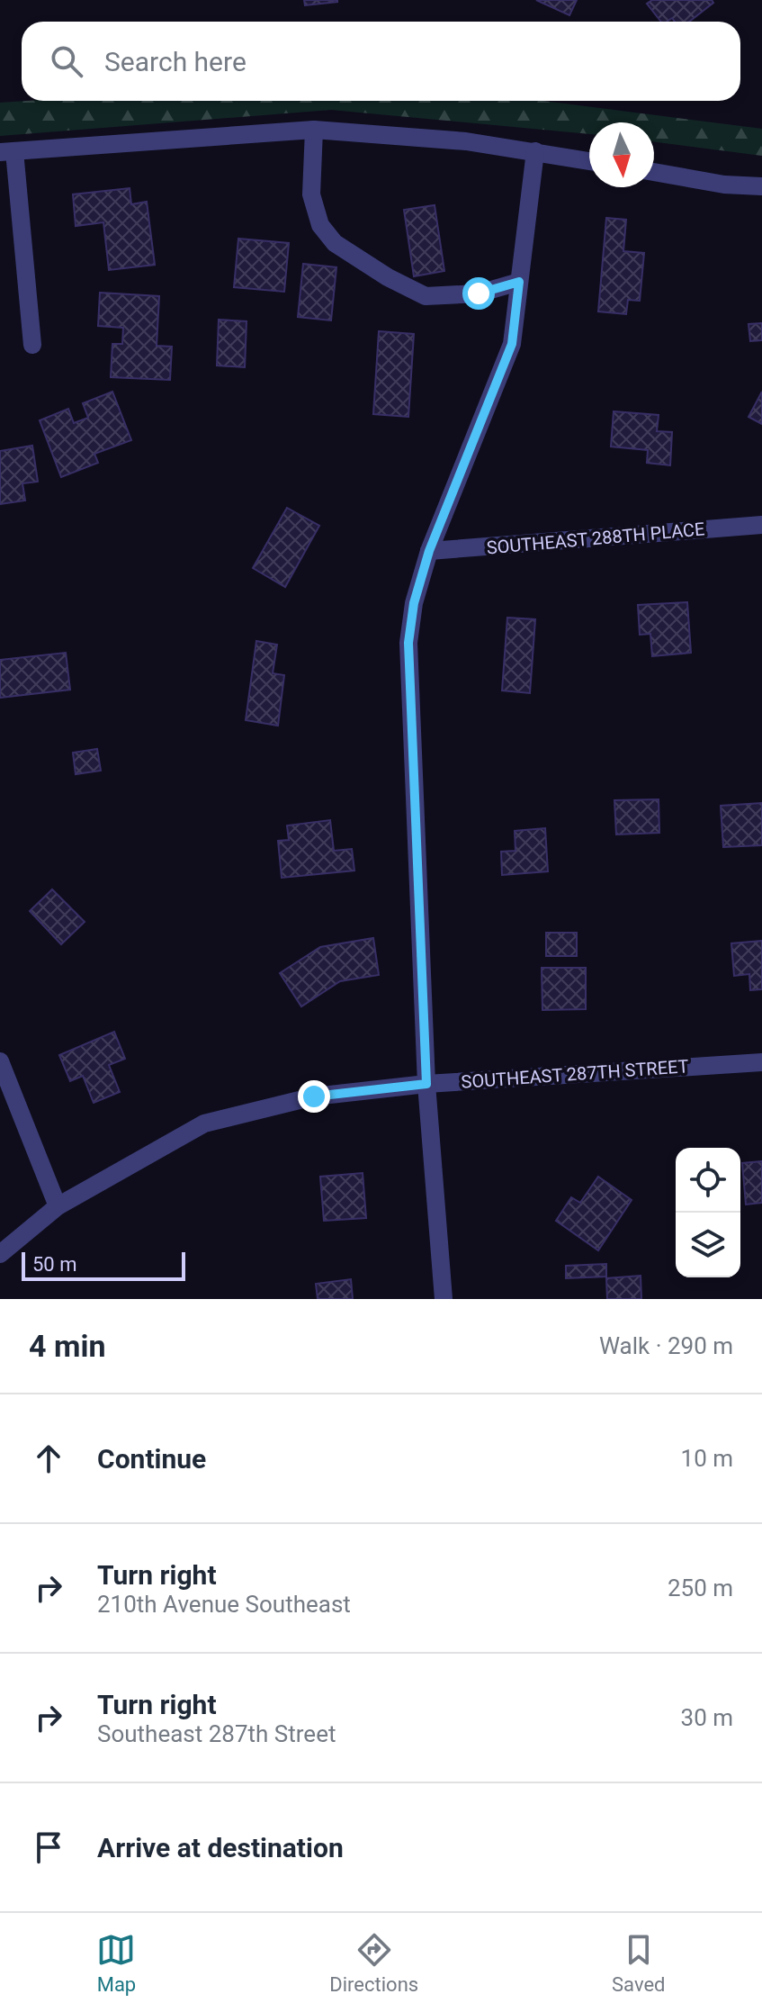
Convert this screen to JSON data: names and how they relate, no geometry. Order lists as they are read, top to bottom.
{
  "streets": {
    "street": ["SOUTHEAST 288TH PLACE", "SOUTHEAST 287TH STREET"]
  },
  "scale_bar": "50 m",
  "north": "bottom",
  "page": {
    "search": "Search here",
    "scale": "50 m",
    "heading": ["4 min", "Walk · 290 m"],
    "list": [
      ["Continue", "10 m"],
      ["Turn right", "210th Avenue Southeast", "250 m"],
      ["Turn right", "Southeast 287th Street", "30 m"],
      "Arrive at destination"
    ],
    "nav": ["Map", "Directions", "Saved"]
  }
}
